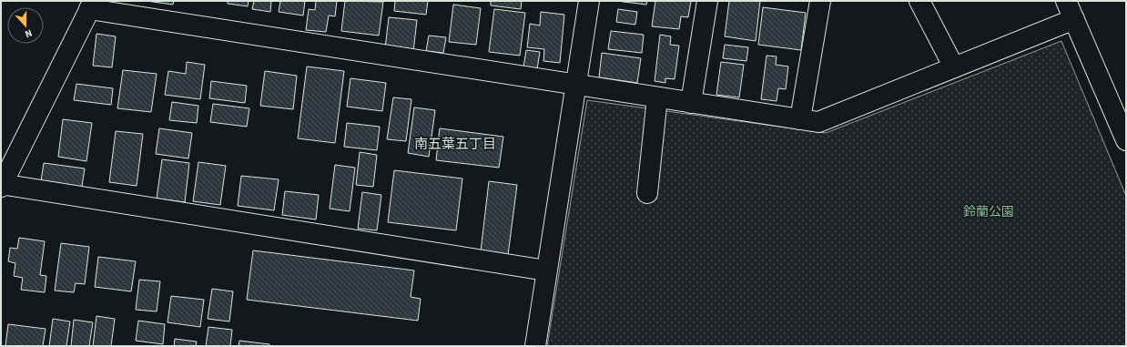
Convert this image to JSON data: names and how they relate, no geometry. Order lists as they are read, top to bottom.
{
  "districts": ["南五葉五丁目"],
  "parks": ["鈴蘭公園"],
  "north": "bottom"
}
